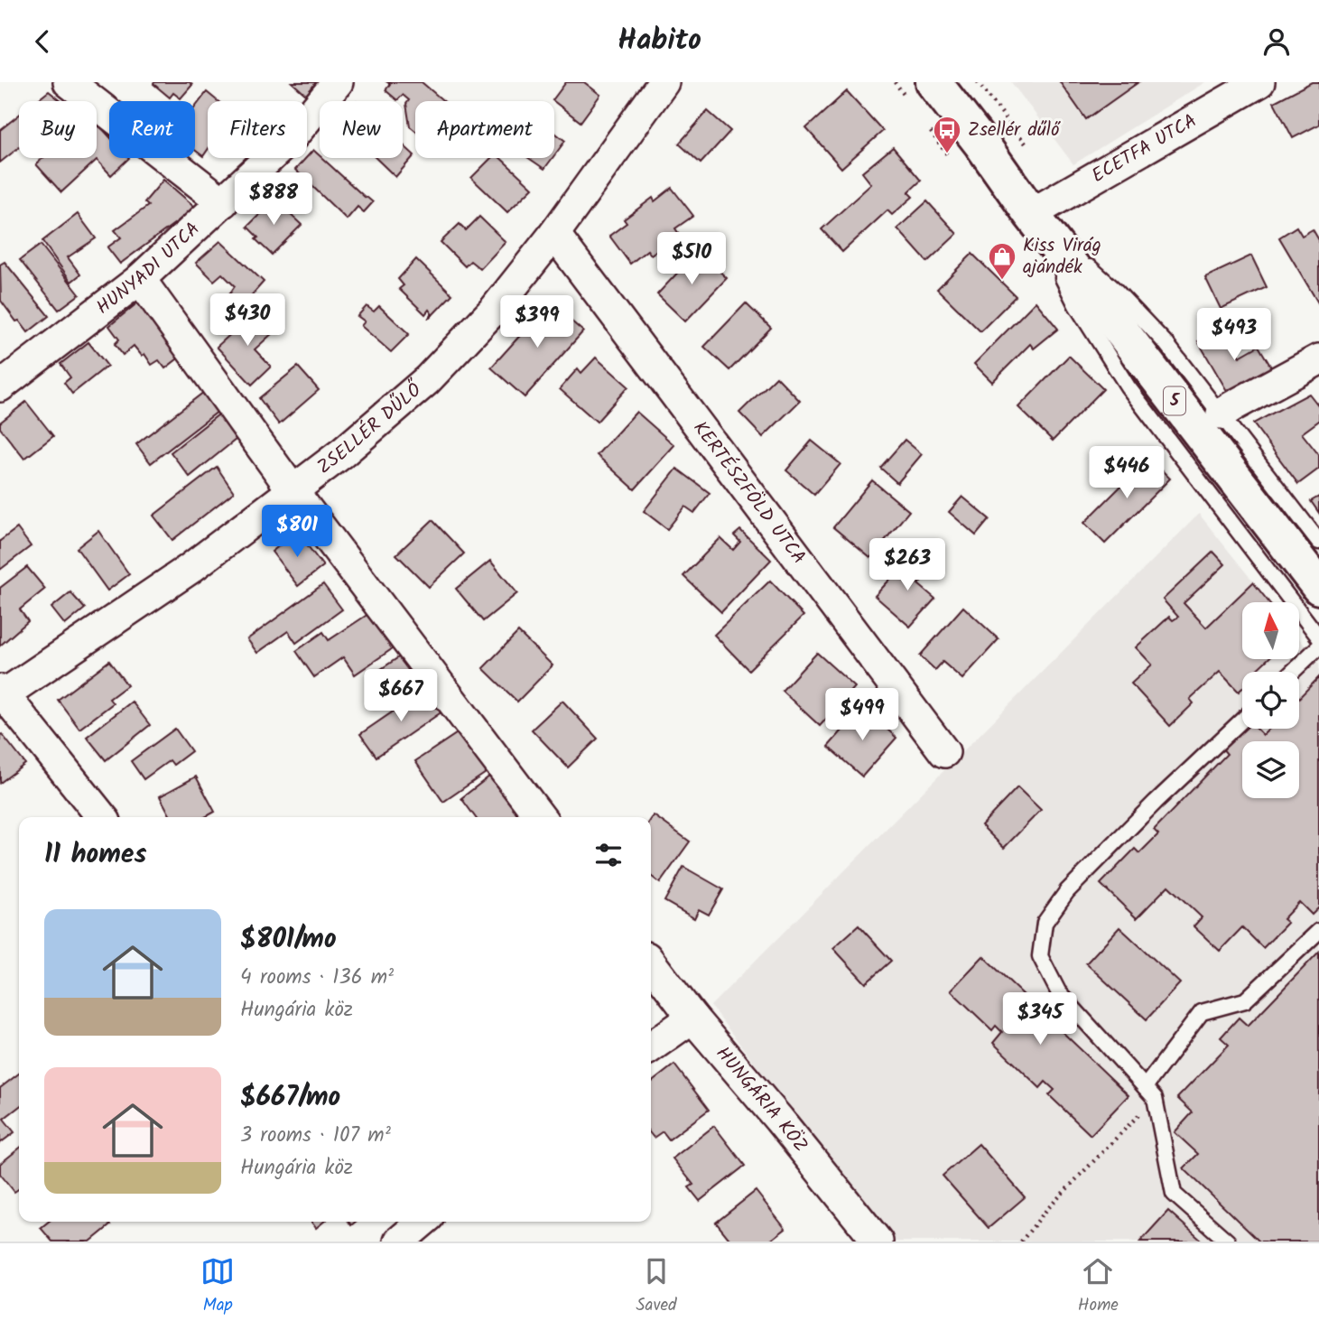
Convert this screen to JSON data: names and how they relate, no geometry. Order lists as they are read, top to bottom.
{
  "streets": {
    "main road": ["5"],
    "street": [
      "ECETFA UTCA",
      "HUNYADI UTCA",
      "ZSELLÉR DŰLŐ",
      "KERTÉSZFÖLD UTCA",
      "HUNGÁRIA KÖZ"
    ]
  },
  "crossings": [
    ["ECETFA UTCA", "5"],
    ["ZSELLÉR DŰLŐ", "KERTÉSZFÖLD UTCA"]
  ],
  "places": {
    "bus stop": ["Zsellér dűlő"],
    "shop": ["Kiss Virág ajándék"]
  },
  "north": "top",
  "page": {
    "header": "Habito",
    "chip": [
      "Buy",
      "Rent",
      "Filters",
      "New",
      "Apartment"
    ],
    "price": [
      "$888",
      "$510",
      "$430",
      "$399",
      "$493",
      "$446",
      "$801",
      "$263",
      "$667",
      "$499",
      "$345"
    ],
    "heading": "11 homes",
    "list": [
      {
        "name": "$801/mo",
        "note": "4 rooms · 136 m² · Hungária köz"
      },
      {
        "name": "$667/mo",
        "note": "3 rooms · 107 m² · Hungária köz"
      }
    ],
    "tabs": ["Map", "Saved", "Home"]
  }
}
